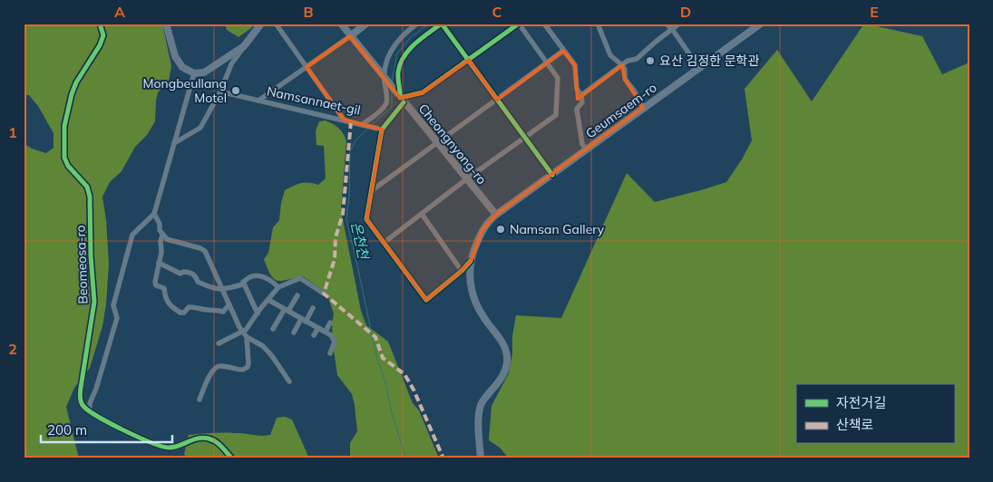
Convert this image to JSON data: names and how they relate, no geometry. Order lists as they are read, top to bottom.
{
  "streets": {
    "street": [
      "Namsannaet-gil",
      "Geumsaem-ro",
      "Cheongnyong-ro",
      "Beomeosa-ro"
    ]
  },
  "crossings": [
    ["Namsannaet-gil", "Cheongnyong-ro"],
    ["Geumsaem-ro", "Cheongnyong-ro"]
  ],
  "water": ["온천천"],
  "places": ["요산 김정한 문학관", "Mongbeullang Motel", "Namsan Gallery"],
  "legend": ["자전거길", "산책로"],
  "scale_bar": "200 m",
  "grid": {
    "columns": [
      "A",
      "B",
      "C",
      "D",
      "E"
    ],
    "rows": ["1", "2"]
  }
}
